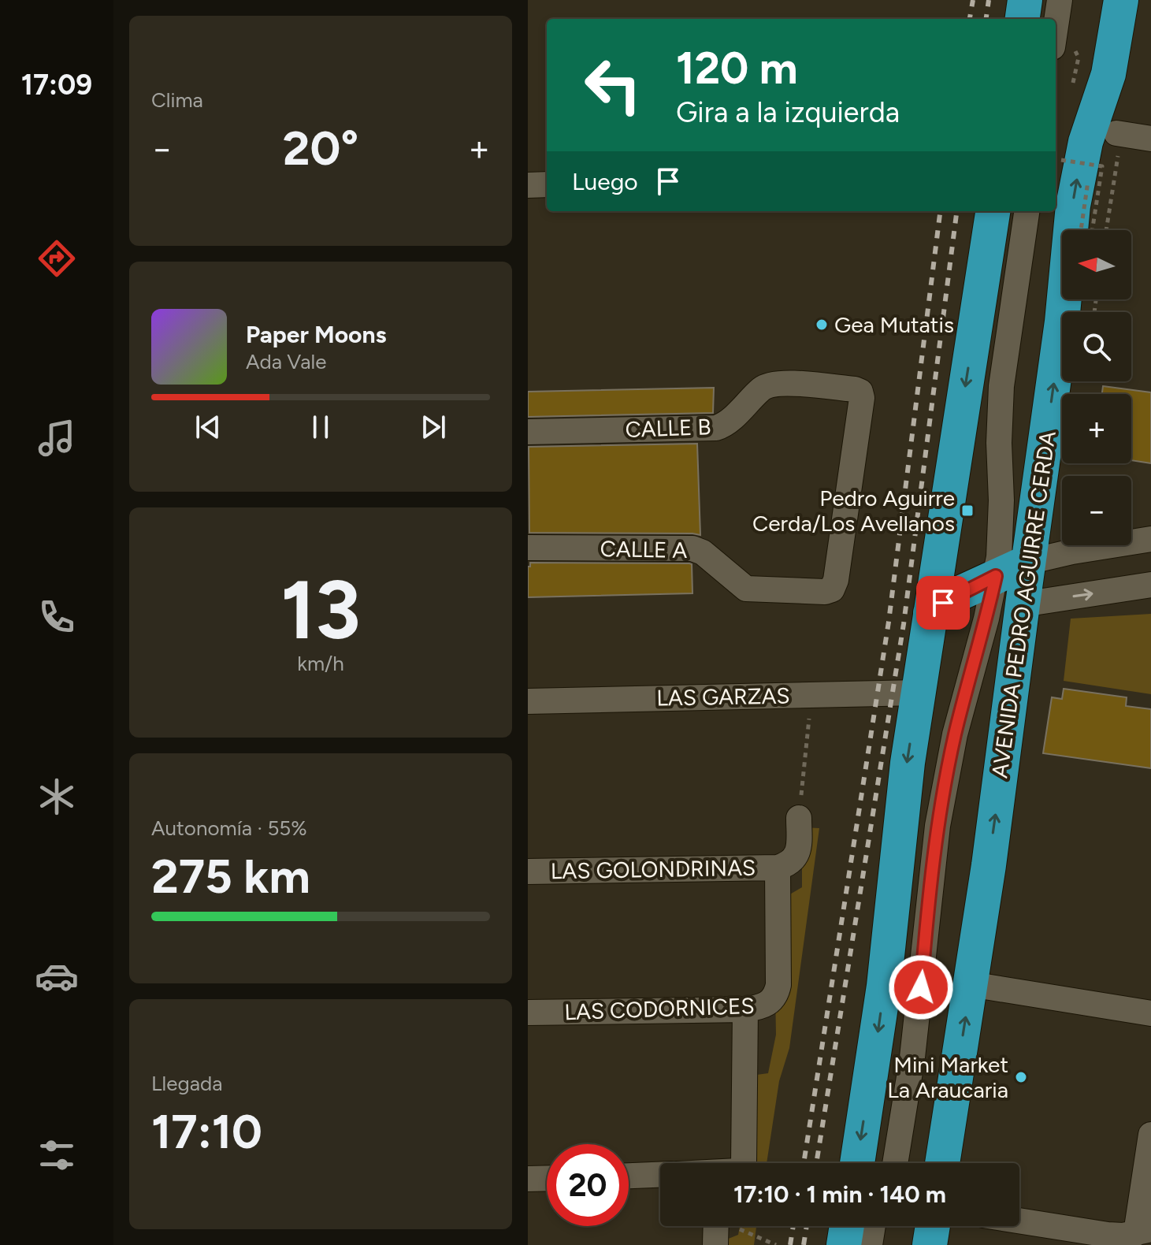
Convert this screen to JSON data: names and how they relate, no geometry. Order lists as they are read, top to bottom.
{
  "streets": {
    "highway": ["AVENIDA PEDRO AGUIRRE CERDA"],
    "street": [
      "CALLE B",
      "CALLE A",
      "LAS GARZAS",
      "LAS GOLONDRINAS",
      "LAS CODORNICES"
    ]
  },
  "crossings": [
    ["CALLE B", "CALLE A"],
    ["LAS GOLONDRINAS", "LAS CODORNICES"]
  ],
  "places": {
    "other": ["Gea Mutatis", "Mini Market La Araucaria"],
    "transit": ["Pedro Aguirre Cerda/Los Avellanos"]
  },
  "north": "left",
  "page": {
    "tabs": "17:09",
    "tile": [
      "Clima",
      ["13", "km/h"],
      ["Autonomía · 55%", "275 km"],
      ["Llegada", "17:10"]
    ],
    "turn": ["120 m", "Gira a la izquierda"],
    "heat": ["−", "20°", "+"],
    "then": "Luego",
    "map_buttons": ["+", "−"],
    "song": ["Paper Moons", "Ada Vale"],
    "limit": "20",
    "trip": "17:10 · 1 min · 140 m"
  }
}
